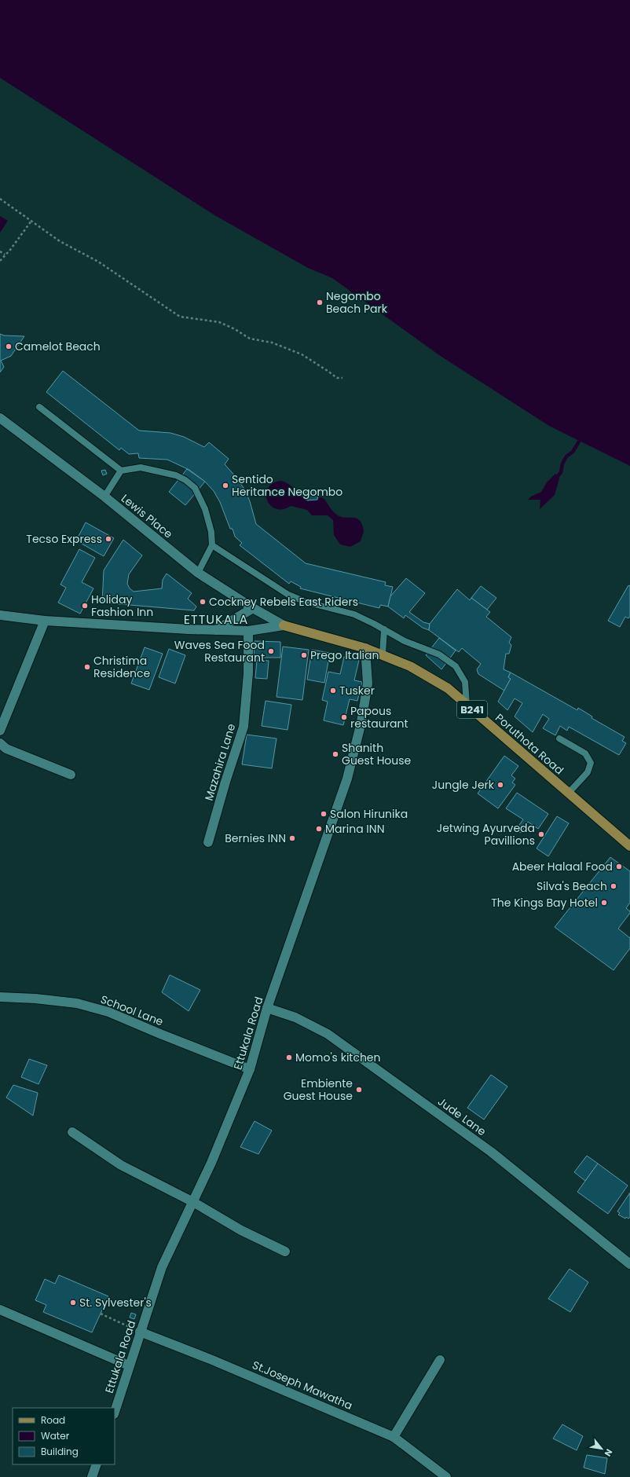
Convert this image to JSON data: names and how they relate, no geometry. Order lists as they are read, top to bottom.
{
  "streets": {
    "main road": ["B241", "Poruthota Road"],
    "street": [
      "Lewis Place",
      "Mazahira Lane",
      "School Lane",
      "Ettukala Road",
      "Jude Lane",
      "St.Joseph Mawatha"
    ]
  },
  "crossings": [
    ["Lewis Place", "Poruthota Road"],
    ["Poruthota Road", "Ettukala Road"],
    ["School Lane", "Ettukala Road"],
    ["Ettukala Road", "Jude Lane"],
    ["Ettukala Road", "St.Joseph Mawatha"]
  ],
  "districts": ["ETTUKALA"],
  "places": [
    "Negombo Beach Park",
    "Camelot Beach",
    "Sentido Heritance Negombo",
    "Tecso Express",
    "Cockney Rebels East Riders",
    "Holiday Fashion Inn",
    "Waves Sea Food Restaurant",
    "Prego Italian",
    "Christima Residence",
    "Tusker",
    "Papous restaurant",
    "Shanith Guest House",
    "Jungle Jerk",
    "Salon Hirunika",
    "Marina INN",
    "Jetwing Ayurveda Pavillions",
    "Bernies INN",
    "Abeer Halaal Food",
    "Silva's Beach",
    "The Kings Bay Hotel",
    "Momo's kitchen",
    "Embiente Guest House",
    "St. Sylvester's"
  ],
  "legend": ["Road", "Water", "Building"],
  "north": "bottom right"
}
